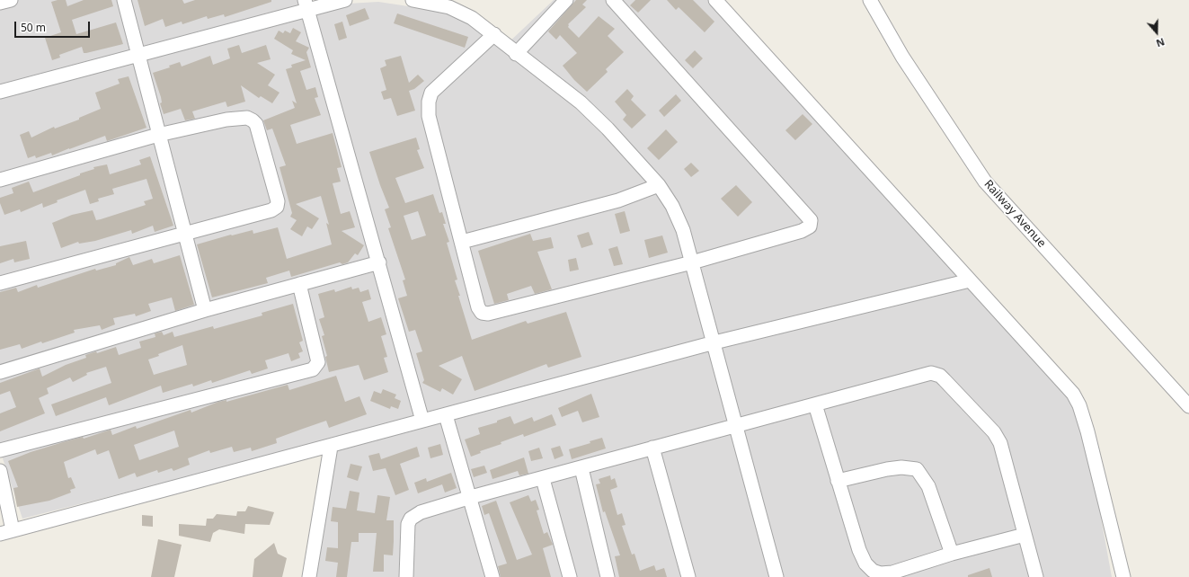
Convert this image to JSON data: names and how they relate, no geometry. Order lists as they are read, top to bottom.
{
  "streets": {
    "street": ["Railway Avenue"]
  },
  "scale_bar": "50 m",
  "north": "bottom"
}
